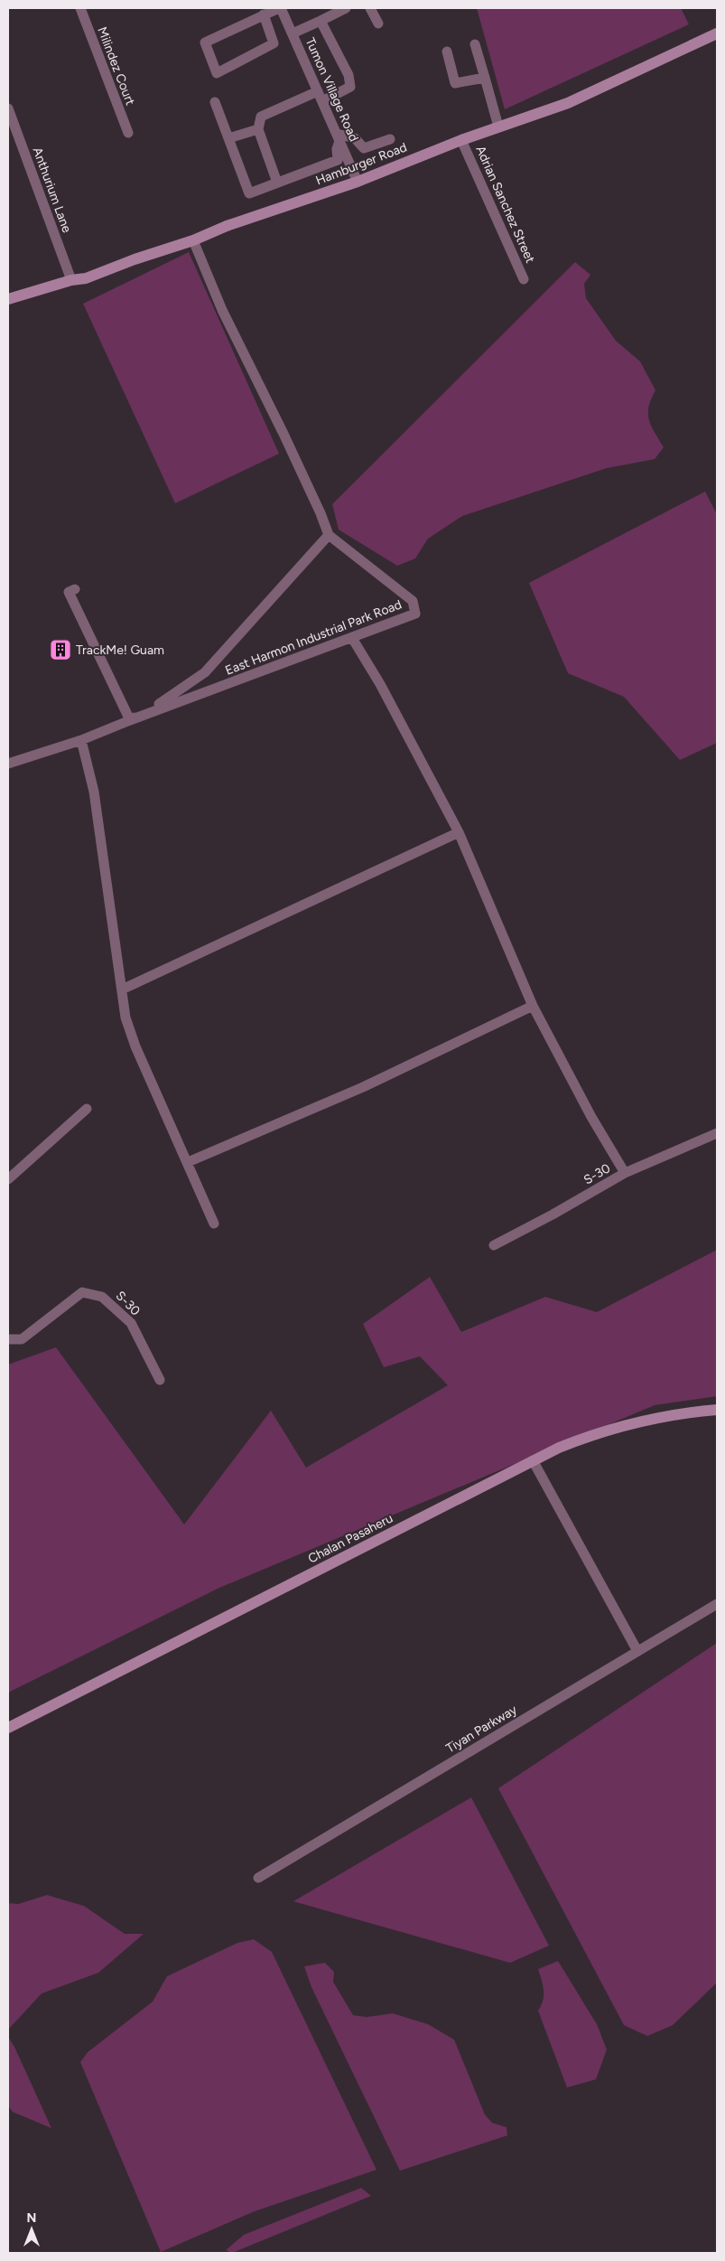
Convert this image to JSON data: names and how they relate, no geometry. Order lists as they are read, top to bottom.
{
  "streets": {
    "main road": ["Hamburger Road", "Chalan Pasaheru"],
    "street": [
      "Milindez Court",
      "Tumon Village Road",
      "Anthurium Lane",
      "Adrian Sanchez Street",
      "East Harmon Industrial Park Road",
      "S-30",
      "Tiyan Parkway"
    ]
  },
  "crossings": [
    ["Tumon Village Road", "Hamburger Road"],
    ["Hamburger Road", "Anthurium Lane"],
    ["Hamburger Road", "Adrian Sanchez Street"]
  ],
  "places": {
    "building": ["TrackMe! Guam"]
  },
  "north": "top"
}
